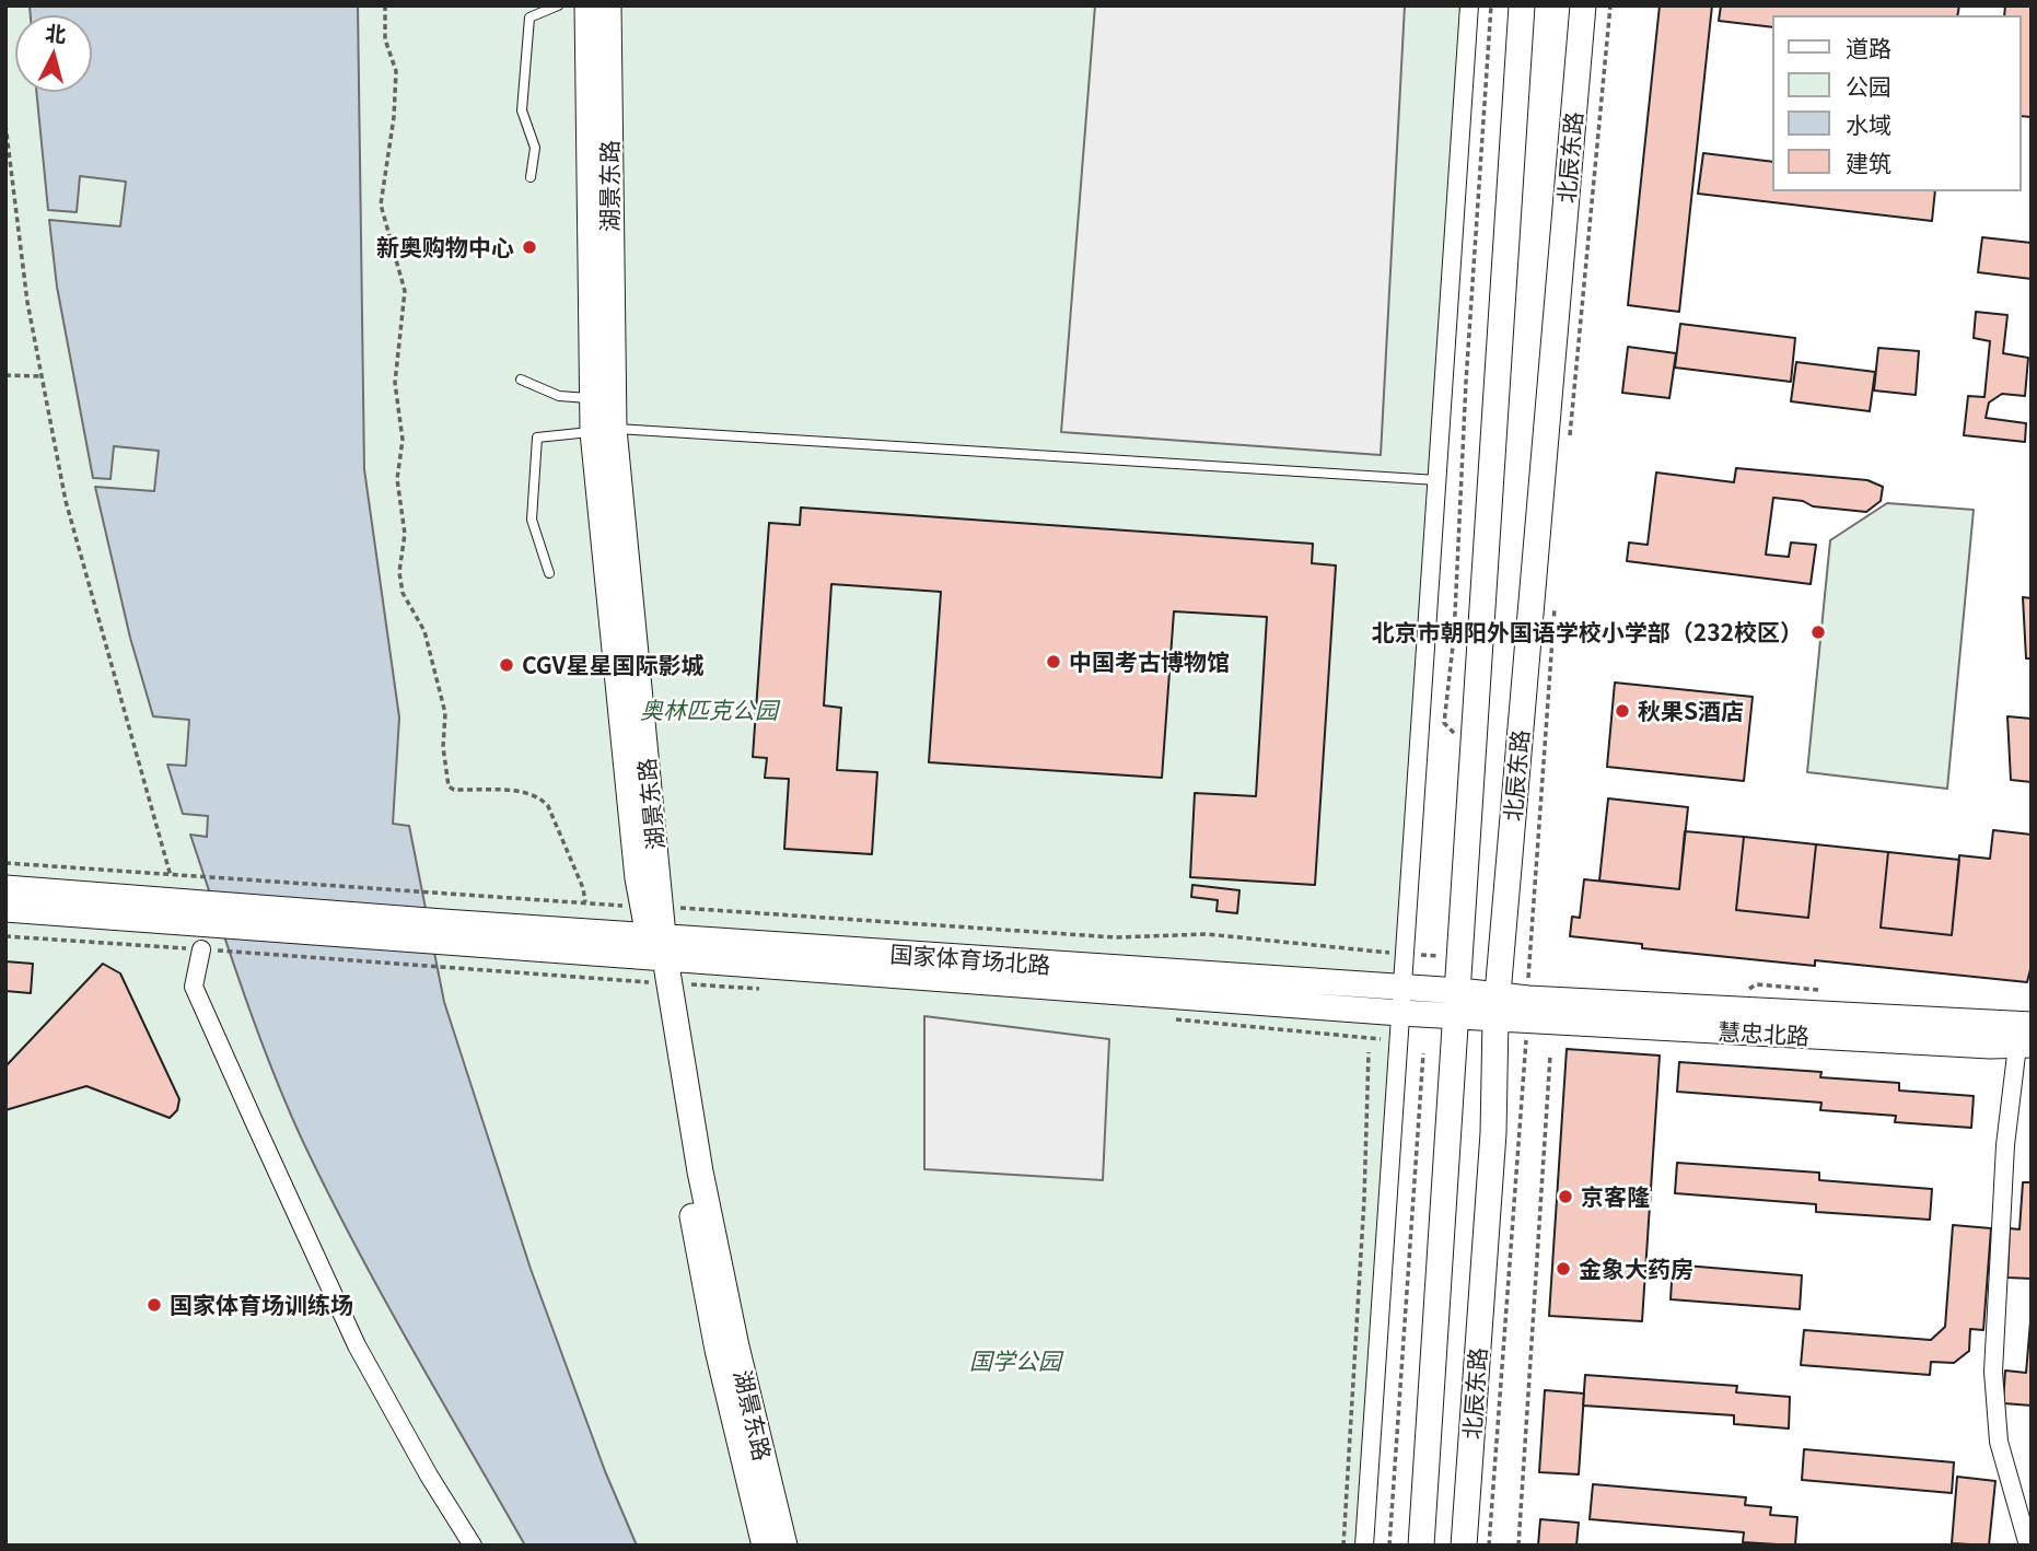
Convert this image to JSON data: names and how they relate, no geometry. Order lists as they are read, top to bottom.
{
  "streets": {
    "street": [
      "北辰东路",
      "湖景东路",
      "国家体育场北路",
      "慧忠北路"
    ]
  },
  "crossings": [
    ["北辰东路", "国家体育场北路"],
    ["北辰东路", "慧忠北路"],
    ["湖景东路", "国家体育场北路"],
    ["国家体育场北路", "慧忠北路"]
  ],
  "parks": ["奥林匹克公园", "国学公园"],
  "places": [
    "新奥购物中心",
    "北京市朝阳外国语学校小学部（232校区）",
    "中国考古博物馆",
    "CGV星星国际影城",
    "秋果S酒店",
    "京客隆",
    "金象大药房",
    "国家体育场训练场"
  ],
  "legend": [
    "道路",
    "公园",
    "水域",
    "建筑"
  ],
  "north": "top"
}
